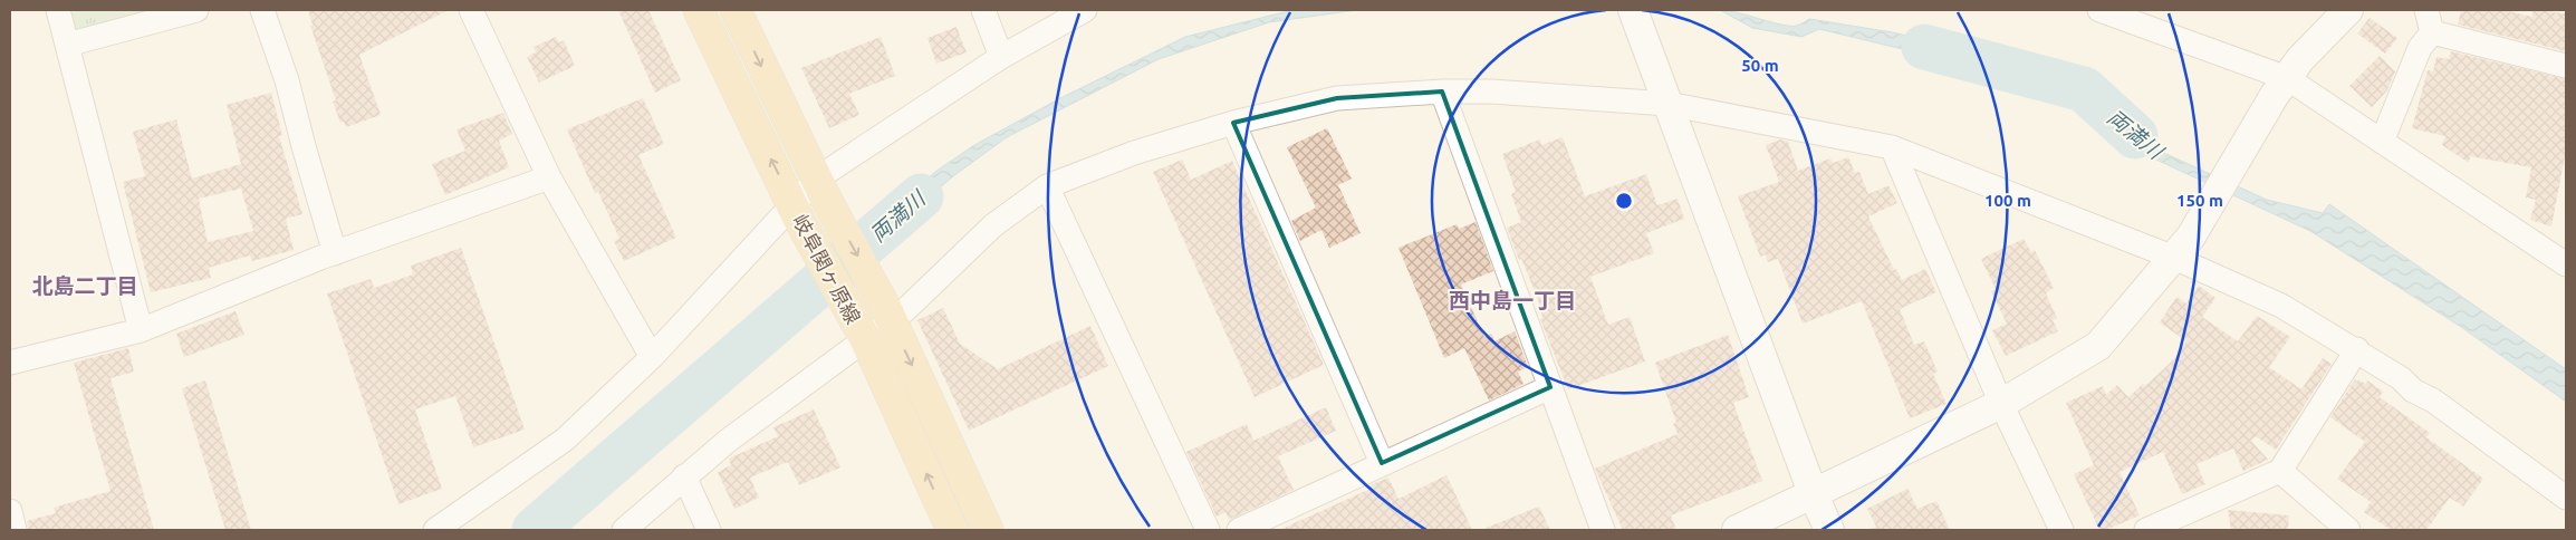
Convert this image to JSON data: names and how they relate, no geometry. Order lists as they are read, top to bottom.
{
  "streets": {
    "main road": ["岐阜関ヶ原線"]
  },
  "districts": ["北島二丁目", "西中島一丁目"],
  "water": ["両満川"],
  "rings": ["50 m", "100 m", "150 m"]
}
